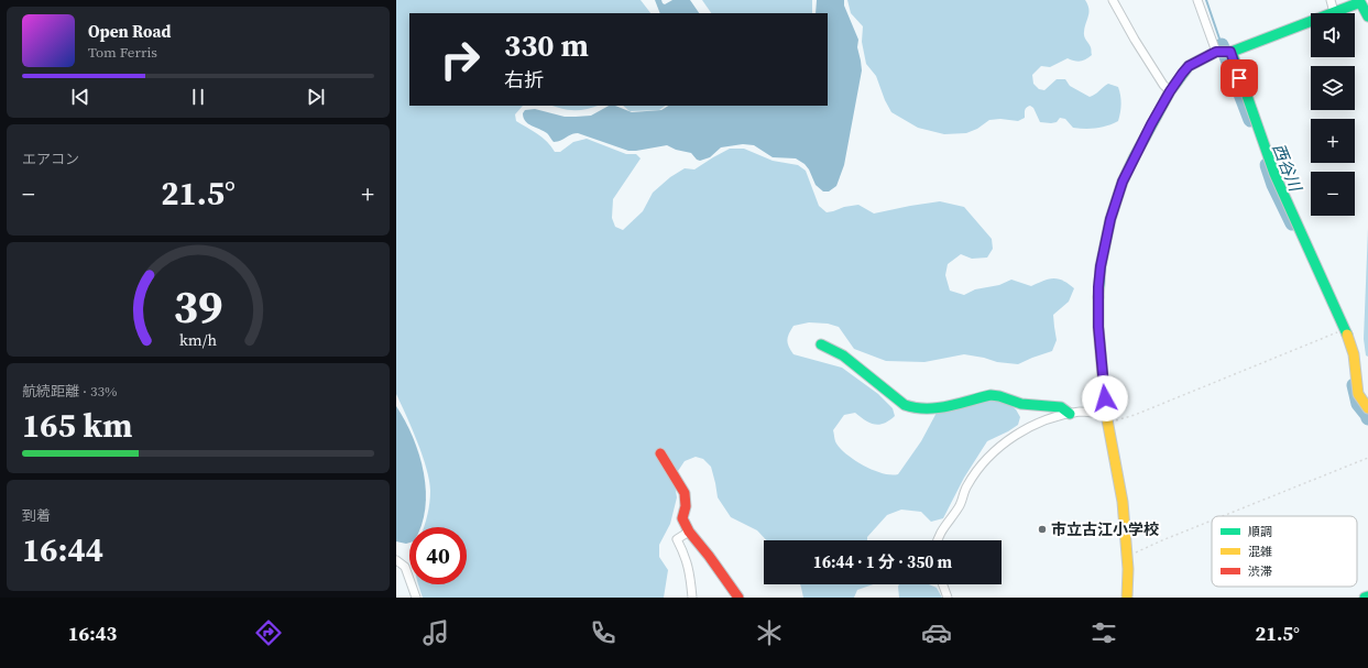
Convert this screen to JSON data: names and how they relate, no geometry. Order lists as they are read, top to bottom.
{
  "water": ["西谷川"],
  "places": ["市立古江小学校"],
  "legend": ["順調", "混雑", "渋滞"],
  "page": {
    "map_buttons": ["+", "−"],
    "turn": ["330 m", "右折"],
    "song": ["Open Road", "Tom Ferris"],
    "tile": [
      "エアコン",
      ["航続距離 · 33%", "165 km"],
      ["到着", "16:44"]
    ],
    "heat": ["−", "21.5°", "+"],
    "limit": "40",
    "trip": "16:44 · 1 分 · 350 m",
    "tabs": ["16:43", "21.5°"],
    "gauge": ["39", "km/h"]
  }
}
